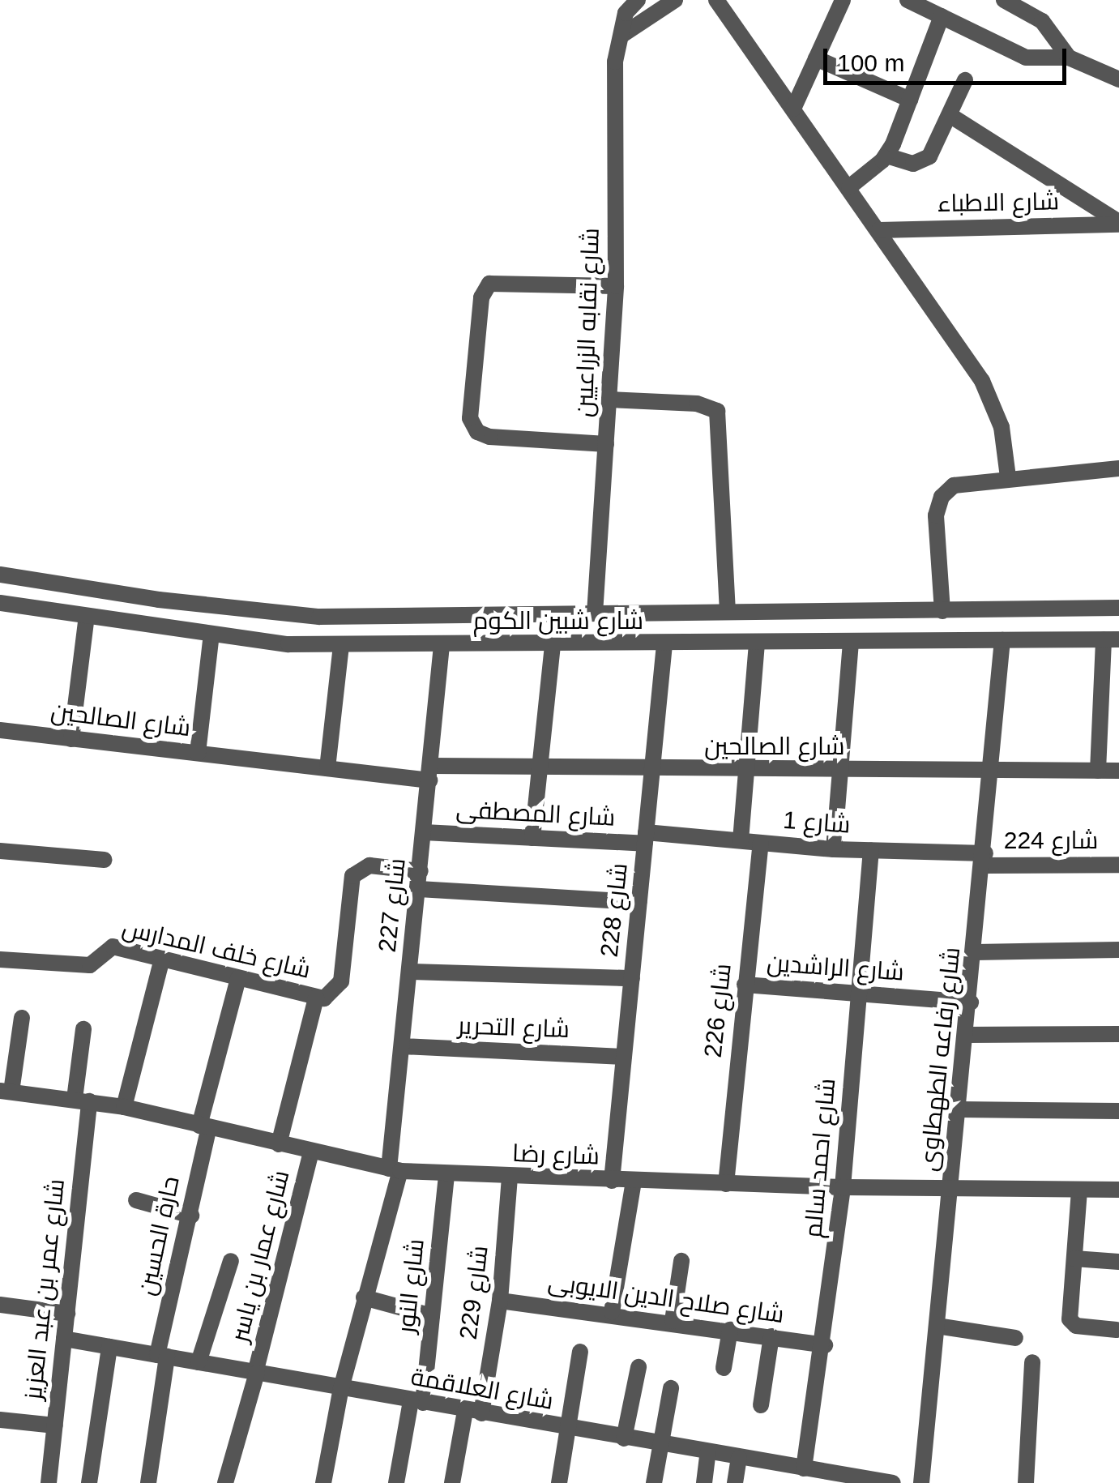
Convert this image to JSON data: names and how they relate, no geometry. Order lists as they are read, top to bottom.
{
  "streets": {
    "street": [
      "شارع الاطباء",
      "شارع نقابه الزراعيين",
      "شارع شبين الكوم",
      "شارع الصالحين",
      "شارع المصطفى",
      "شارع 1",
      "شارع 224",
      "شارع 227",
      "شارع 228",
      "شارع خلف المدارس",
      "شارع الراشدين",
      "شارع 226",
      "شارع التحرير",
      "شارع رفاعه الطهطاوى",
      "شارع رضا",
      "شارع احمد سالم",
      "حارة الحسين",
      "شارع عمار بن ياسر",
      "شارع النور",
      "شارع عمر بن عبد العزيز",
      "شارع 229",
      "شارع صلاح الدين الايوبى",
      "شارع العلاقمة"
    ]
  },
  "crossings": [
    ["شارع نقابه الزراعيين", "شارع شبين الكوم"],
    ["شارع شبين الكوم", "شارع 227"],
    ["شارع شبين الكوم", "شارع 228"],
    ["شارع شبين الكوم", "شارع رفاعه الطهطاوى"],
    ["شارع الصالحين", "شارع 227"],
    ["شارع الصالحين", "شارع 228"],
    ["شارع الصالحين", "شارع رفاعه الطهطاوى"],
    ["شارع المصطفى", "شارع 1"],
    ["شارع المصطفى", "شارع 227"],
    ["شارع المصطفى", "شارع 228"],
    ["شارع 1", "شارع 224"],
    ["شارع 1", "شارع 228"],
    ["شارع 1", "شارع 226"],
    ["شارع 1", "شارع رفاعه الطهطاوى"],
    ["شارع 1", "شارع احمد سالم"],
    ["شارع 224", "شارع رفاعه الطهطاوى"],
    ["شارع 227", "شارع خلف المدارس"],
    ["شارع 227", "شارع التحرير"],
    ["شارع 227", "شارع رضا"],
    ["شارع 227", "شارع العلاقمة"],
    ["شارع 228", "شارع التحرير"],
    ["شارع 228", "شارع رضا"],
    ["شارع خلف المدارس", "حارة الحسين"],
    ["شارع الراشدين", "شارع 226"],
    ["شارع الراشدين", "شارع رفاعه الطهطاوى"],
    ["شارع الراشدين", "شارع احمد سالم"],
    ["شارع 226", "شارع رضا"],
    ["شارع رفاعه الطهطاوى", "شارع رضا"],
    ["شارع رضا", "شارع احمد سالم"],
    ["شارع رضا", "حارة الحسين"],
    ["شارع رضا", "شارع عمار بن ياسر"],
    ["شارع رضا", "شارع النور"],
    ["شارع رضا", "شارع عمر بن عبد العزيز"],
    ["شارع رضا", "شارع 229"],
    ["شارع احمد سالم", "شارع صلاح الدين الايوبى"],
    ["شارع احمد سالم", "شارع العلاقمة"],
    ["حارة الحسين", "شارع العلاقمة"],
    ["شارع عمار بن ياسر", "شارع العلاقمة"],
    ["شارع النور", "شارع العلاقمة"],
    ["شارع عمر بن عبد العزيز", "شارع العلاقمة"],
    ["شارع 229", "شارع صلاح الدين الايوبى"],
    ["شارع 229", "شارع العلاقمة"]
  ],
  "scale_bar": "100 m"
}
